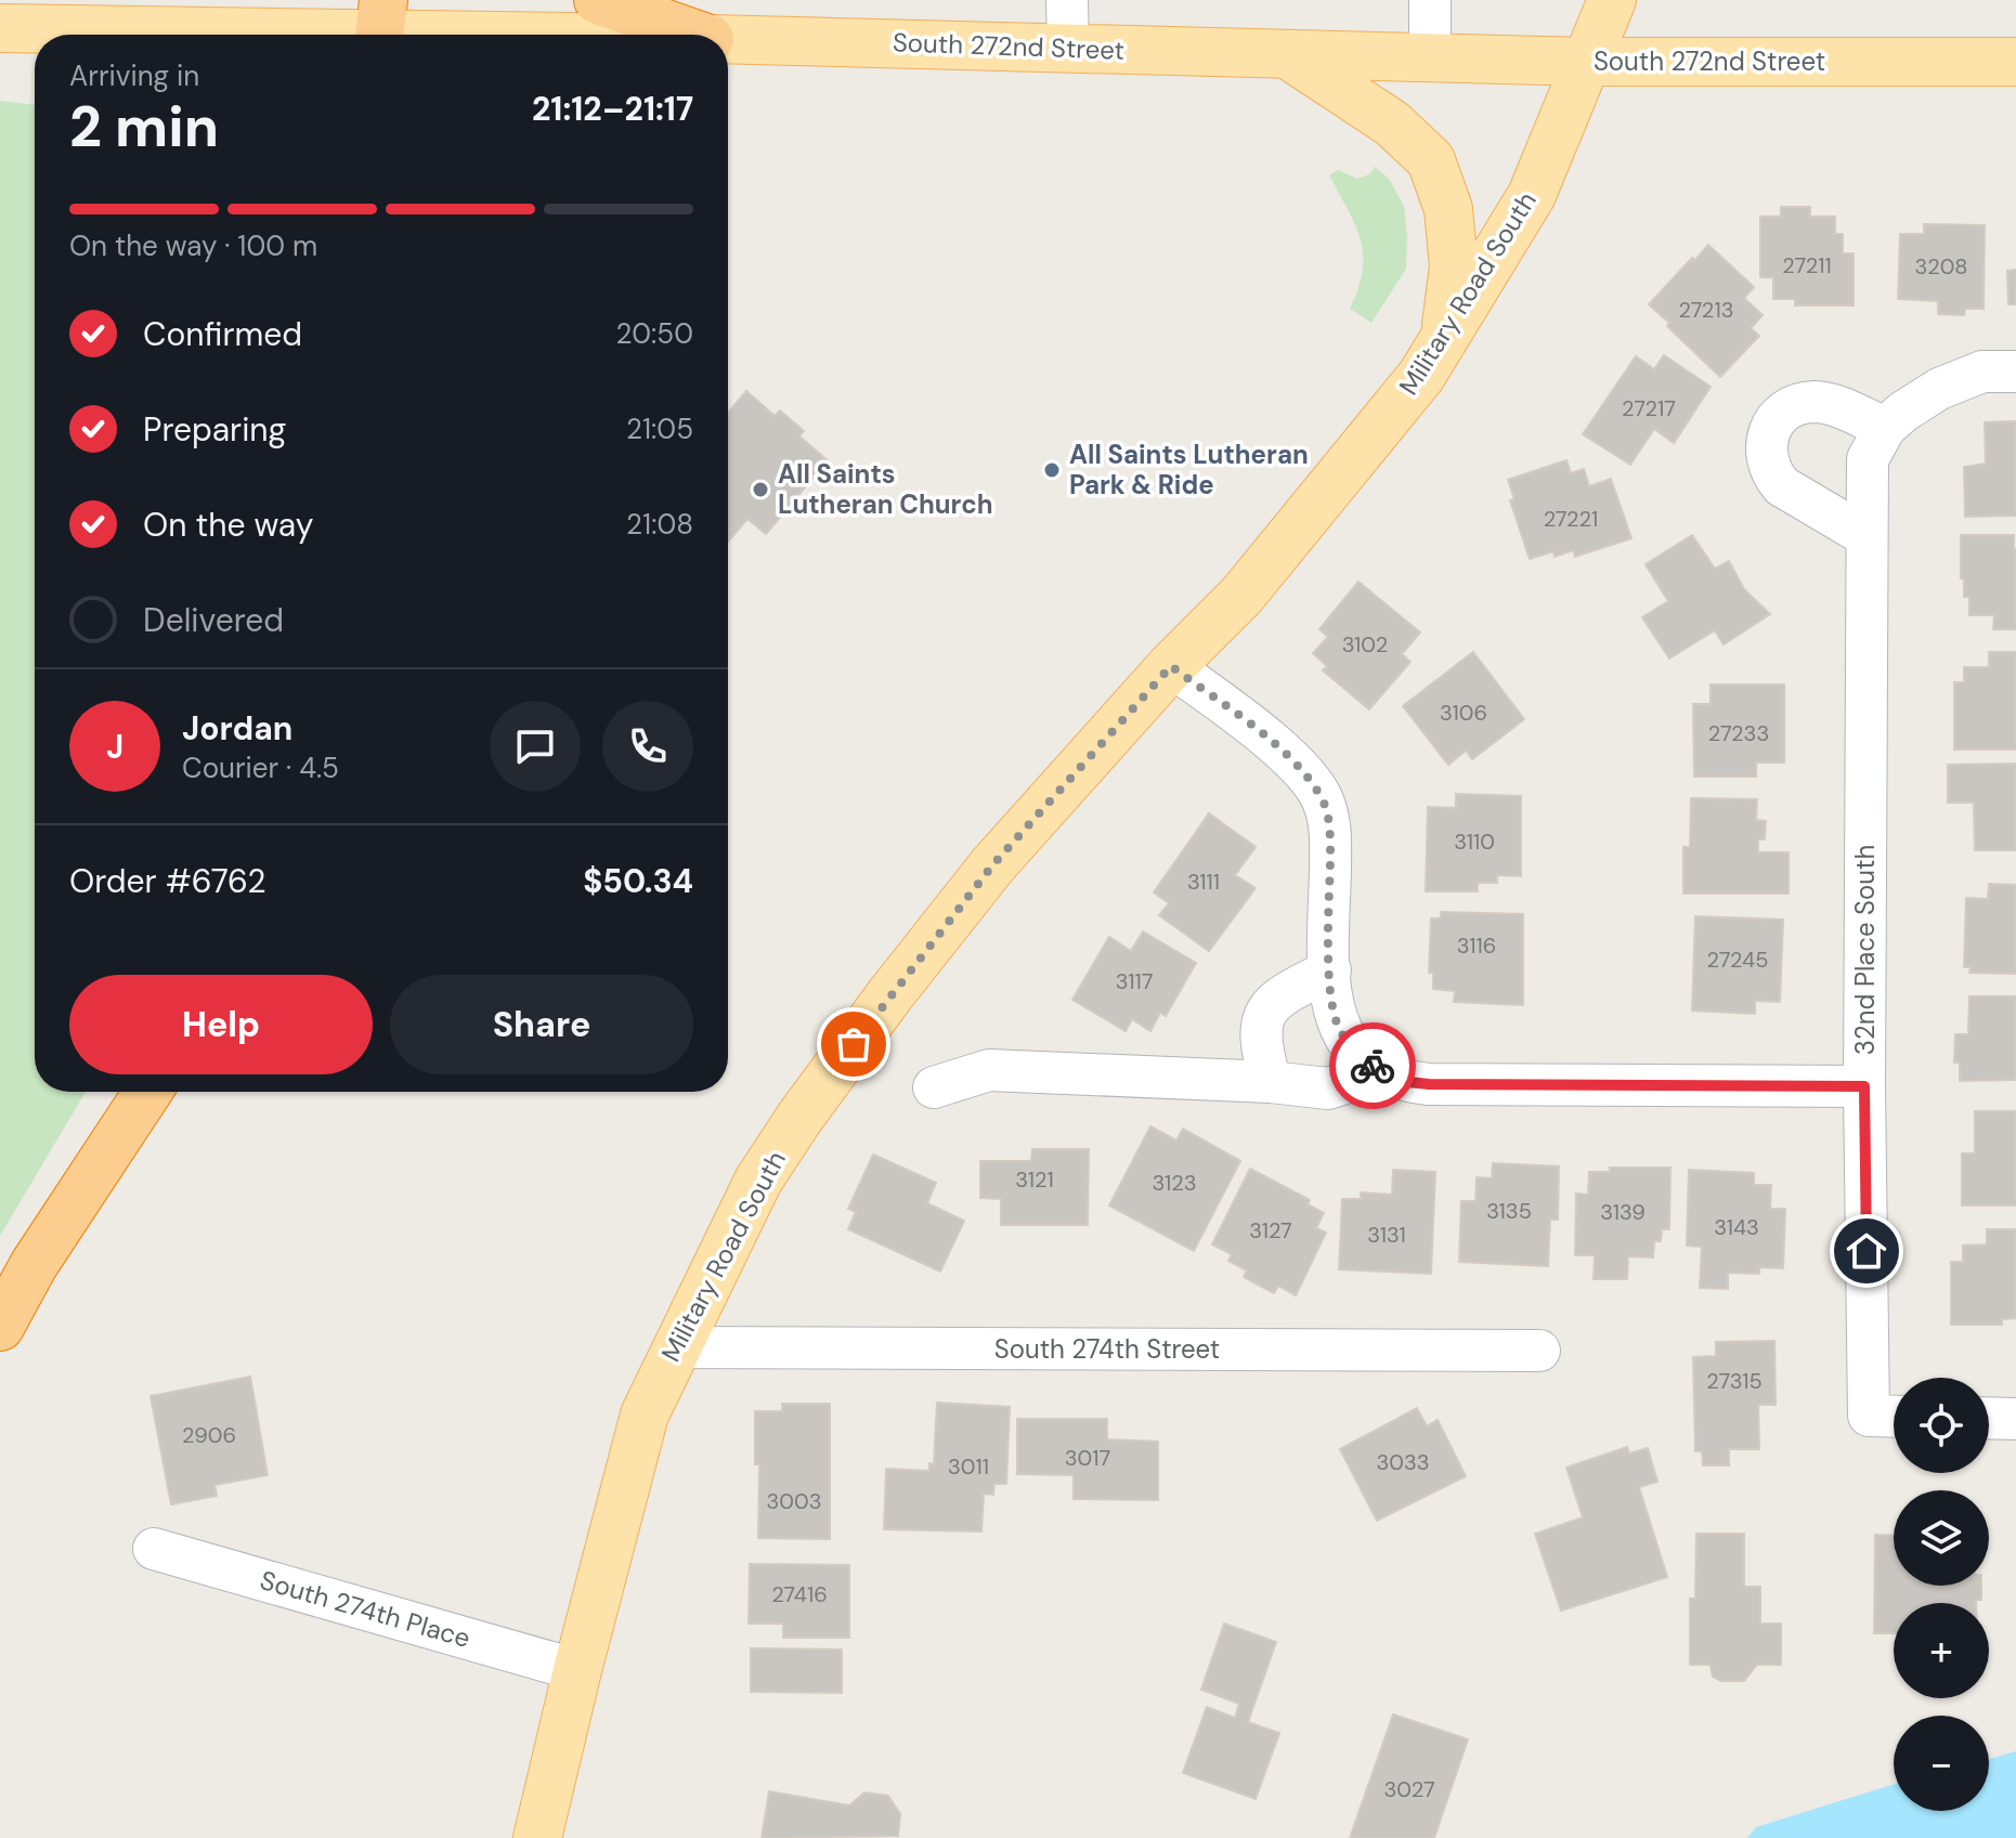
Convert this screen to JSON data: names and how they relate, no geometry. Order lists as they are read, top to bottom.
{
  "streets": {
    "main road": ["South 272nd Street", "Military Road South"],
    "street": ["32nd Place South", "South 274th Street", "South 274th Place"]
  },
  "crossings": [
    ["South 272nd Street", "Military Road South"],
    ["Military Road South", "South 274th Street"],
    ["Military Road South", "South 274th Place"]
  ],
  "places": ["All Saints Lutheran Park & Ride", "All Saints Lutheran Church"],
  "house_numbers": [
    "27211",
    "3208",
    "27213",
    "27217",
    "27221",
    "3102",
    "3106",
    "27233",
    "3110",
    "3111",
    "3116",
    "27245",
    "3117",
    "3121",
    "3123",
    "3135",
    "3139",
    "3143",
    "3127",
    "3131",
    "27315",
    "2906",
    "3017",
    "3033",
    "3011",
    "3003",
    "27416",
    "3027"
  ],
  "page": {
    "heading": ["2 min", "Arriving in", "21:12–21:17"],
    "panel": [
      "Jordan",
      "Courier · 4.5",
      "Order #6762",
      "$50.34"
    ],
    "bar": "On the way · 100 m",
    "list": [
      ["Confirmed", "20:50"],
      ["Preparing", "21:05"],
      ["On the way", "21:08"],
      "Delivered"
    ],
    "round": "J",
    "buttons": ["Help", "Share"],
    "map_buttons": ["+", "−"]
  }
}
